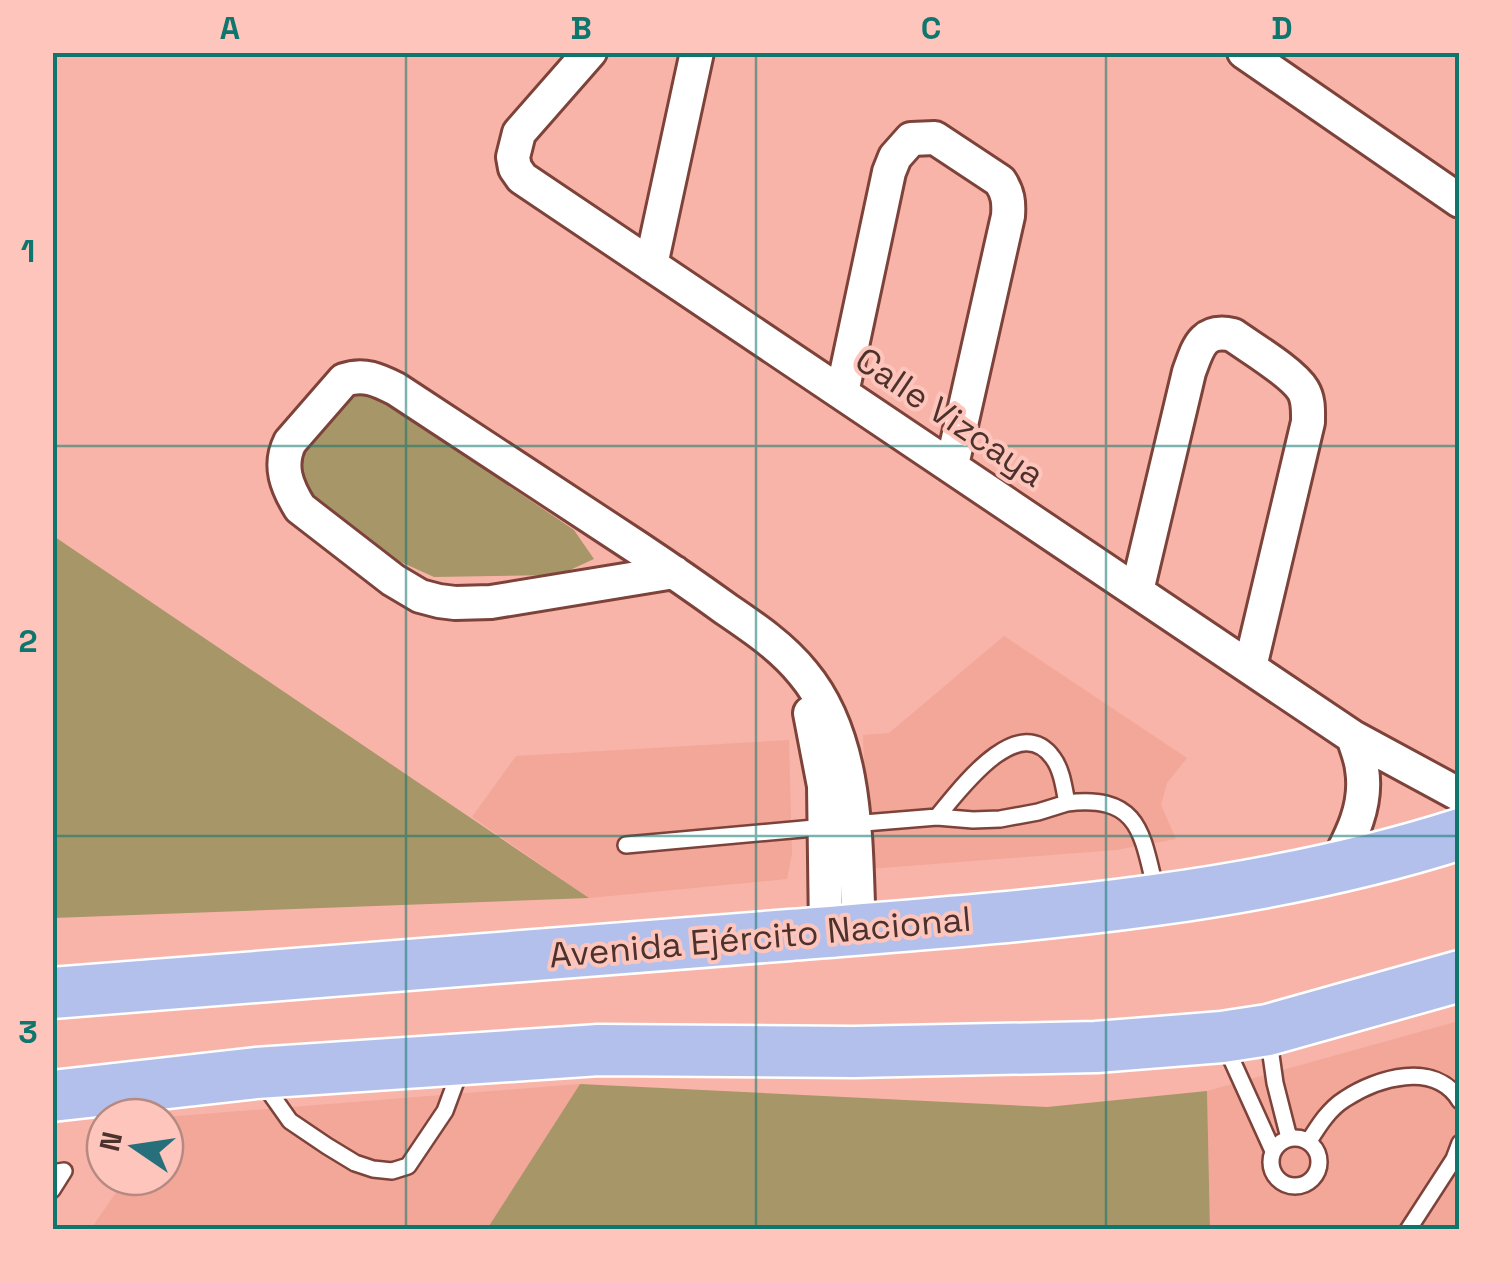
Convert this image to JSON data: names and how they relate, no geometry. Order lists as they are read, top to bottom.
{
  "streets": {
    "main road": ["Avenida Ejército Nacional"],
    "street": ["Calle Vizcaya"]
  },
  "north": "left",
  "grid": {
    "columns": [
      "A",
      "B",
      "C",
      "D"
    ],
    "rows": ["1", "2", "3"]
  }
}
